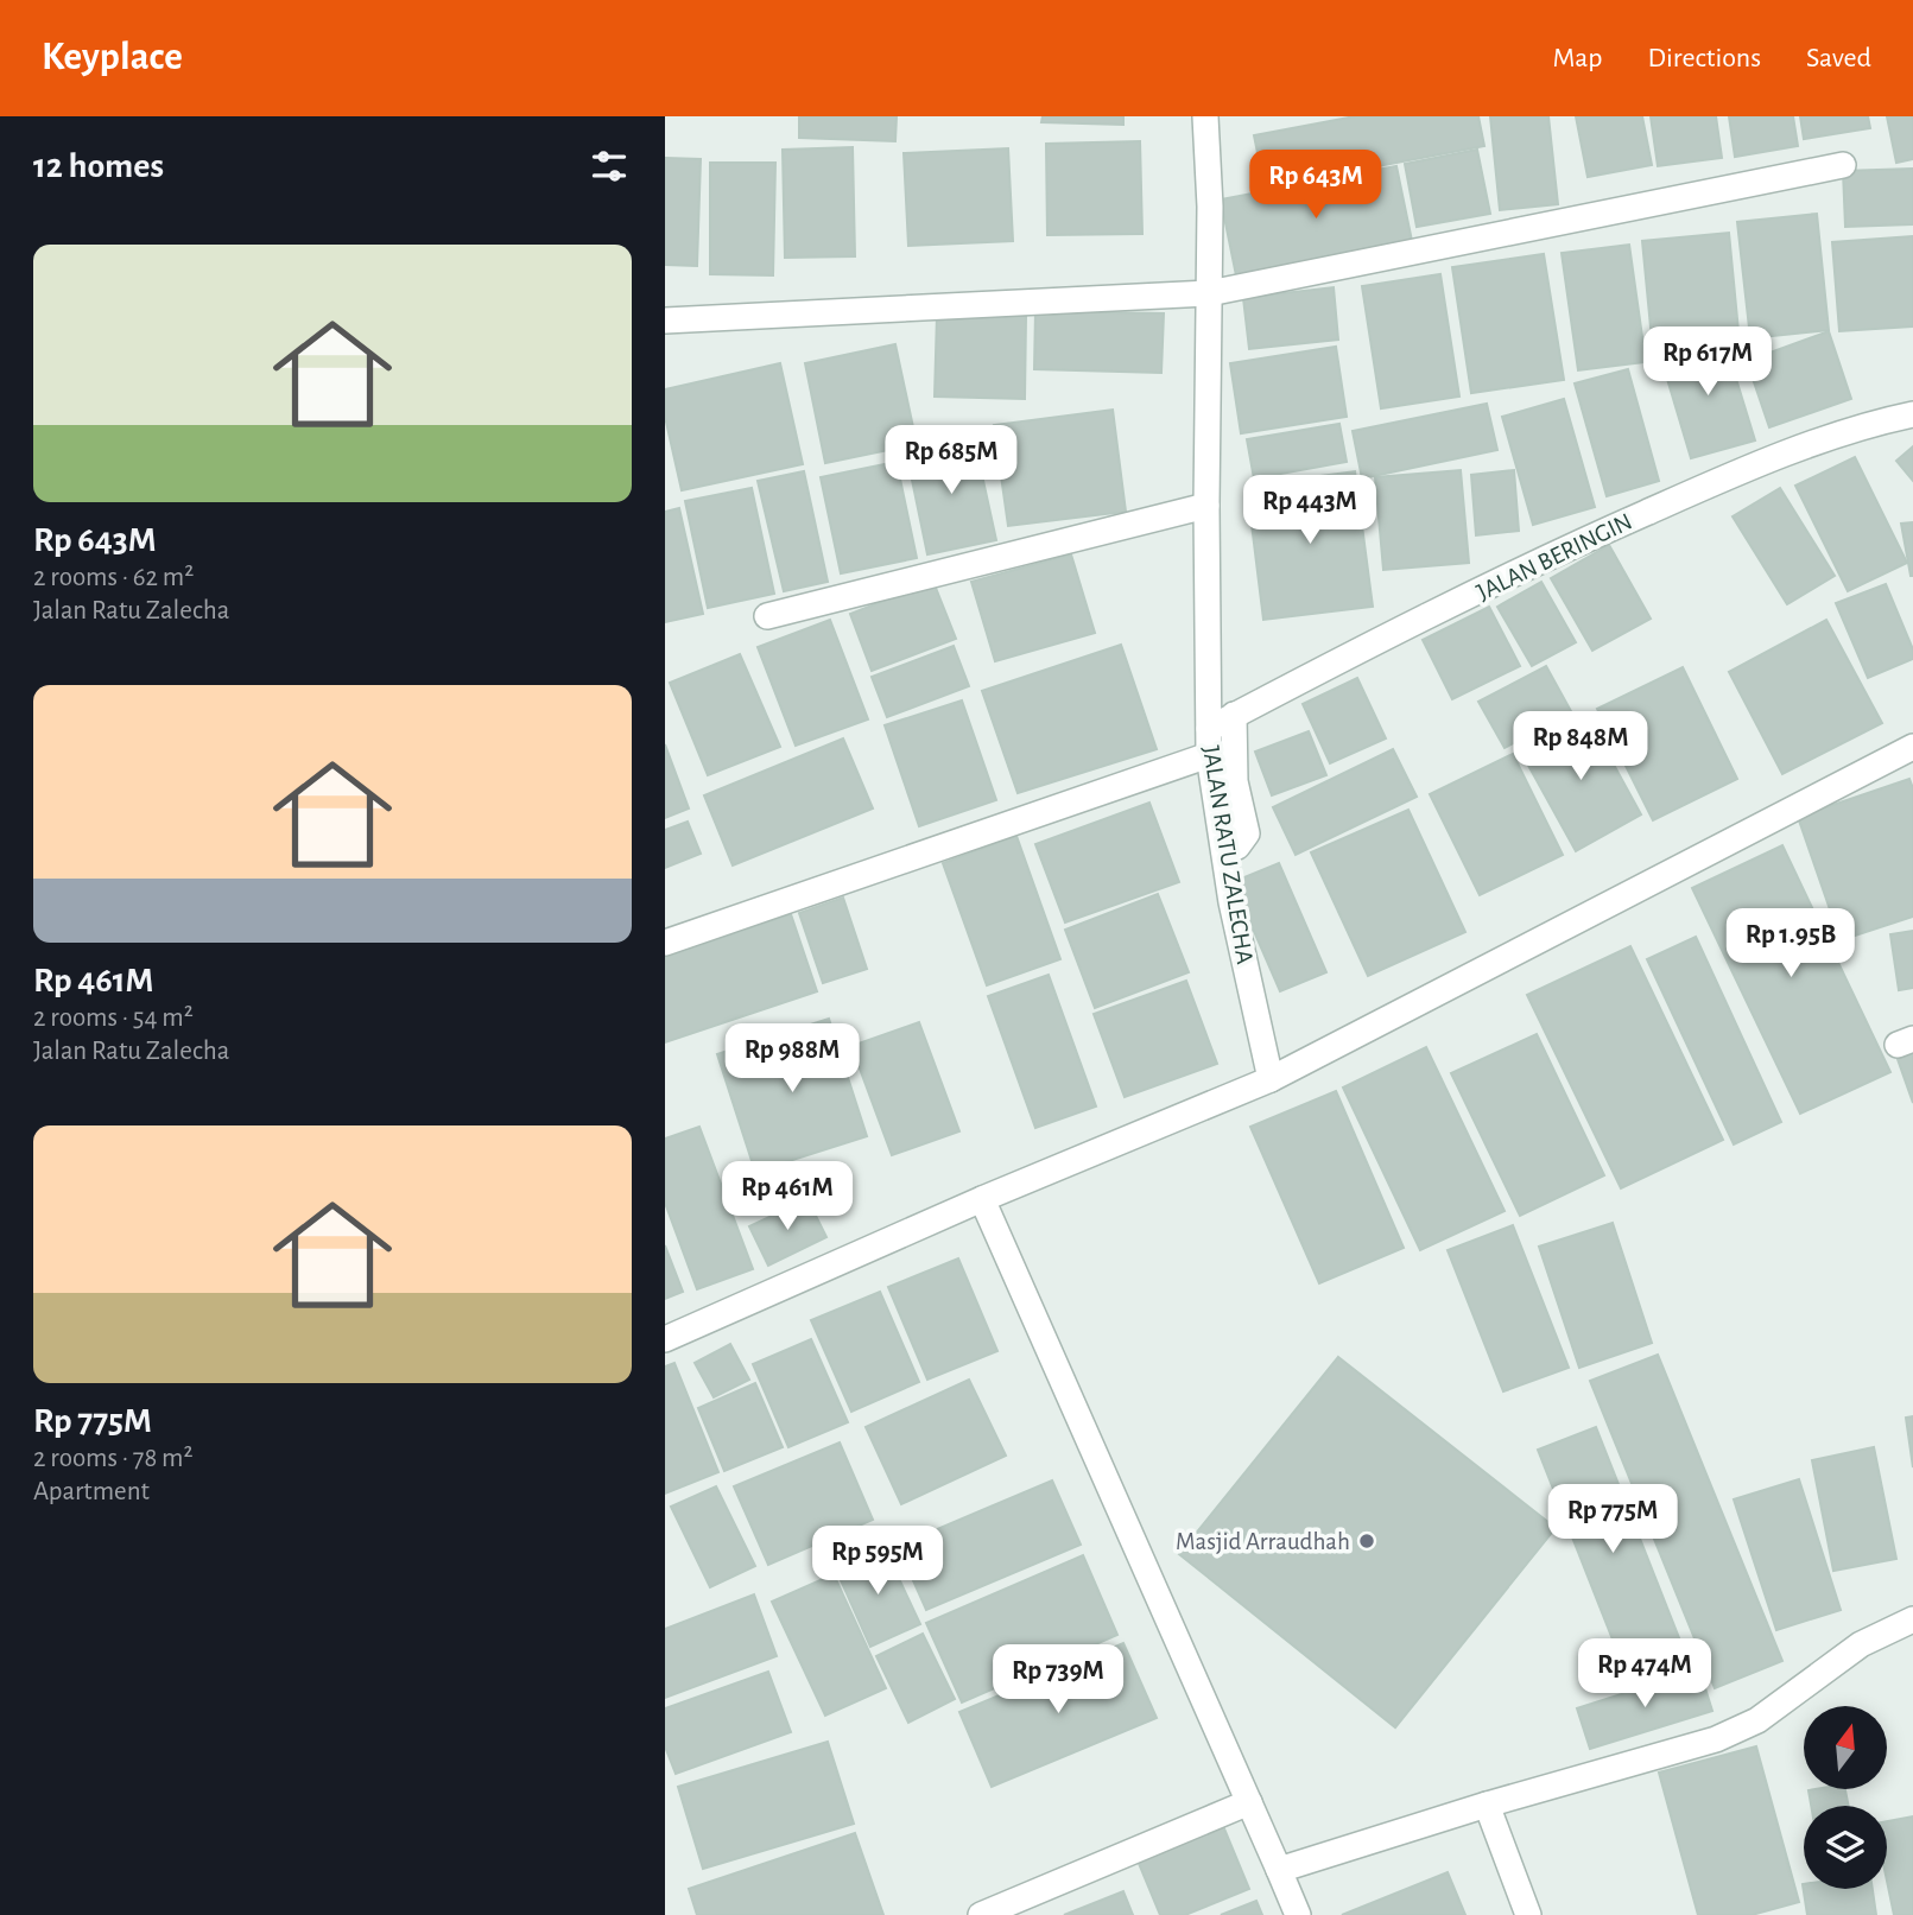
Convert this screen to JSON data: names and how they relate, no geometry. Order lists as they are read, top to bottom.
{
  "streets": {
    "street": ["JALAN BERINGIN", "JALAN RATU ZALECHA"]
  },
  "crossings": [
    ["JALAN BERINGIN", "JALAN RATU ZALECHA"]
  ],
  "places": ["Masjid Arraudhah"],
  "north": "top",
  "page": {
    "header": "Keyplace",
    "nav": ["Map", "Directions", "Saved"],
    "heading": "12 homes",
    "price": [
      "Rp 643M",
      "Rp 617M",
      "Rp 685M",
      "Rp 443M",
      "Rp 848M",
      "Rp 1.95B",
      "Rp 988M",
      "Rp 461M",
      "Rp 775M",
      "Rp 595M",
      "Rp 474M",
      "Rp 739M"
    ],
    "list": [
      {
        "name": "Rp 643M",
        "note": "2 rooms · 62 m² · Jalan Ratu Zalecha"
      },
      {
        "name": "Rp 461M",
        "note": "2 rooms · 54 m² · Jalan Ratu Zalecha"
      },
      {
        "name": "Rp 775M",
        "note": "2 rooms · 78 m² · Apartment"
      }
    ]
  }
}
